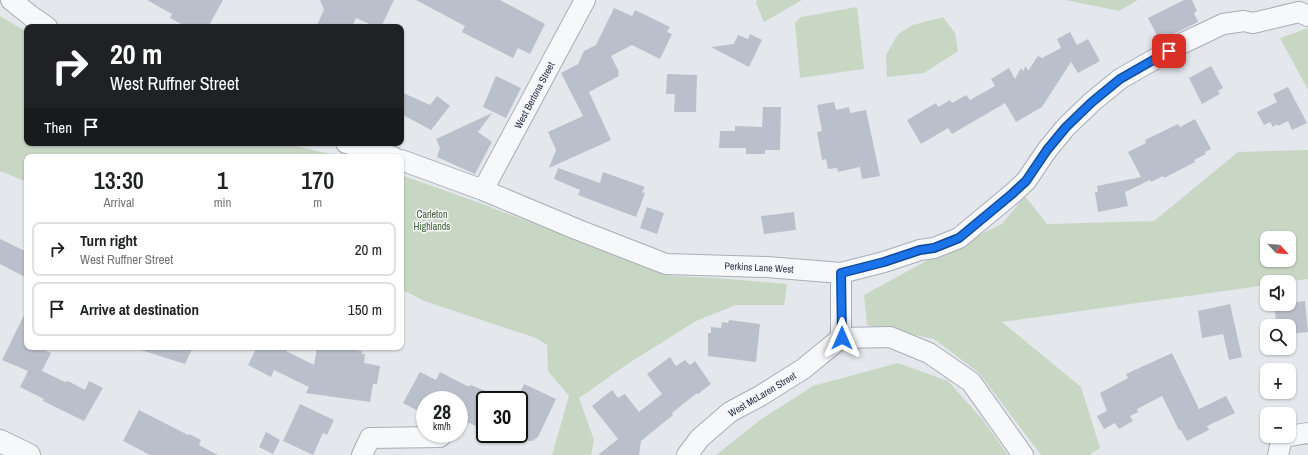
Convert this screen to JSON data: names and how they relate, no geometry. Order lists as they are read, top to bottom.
{
  "streets": {
    "street": ["West Bertona Street", "Perkins Lane West", "West McLaren Street"]
  },
  "crossings": [
    ["West Bertona Street", "Perkins Lane West"]
  ],
  "parks": ["Carleton Highlands"],
  "north": "bottom right",
  "page": {
    "turn": ["20 m", "West Ruffner Street"],
    "then": "Then",
    "eta": [
      "13:30",
      "Arrival",
      "1",
      "min",
      "170",
      "m"
    ],
    "list": [
      {
        "name": "Turn right",
        "note": "West Ruffner Street",
        "value": "20 m"
      },
      {
        "name": "Arrive at destination",
        "value": "150 m"
      }
    ],
    "map_buttons": ["+", "−"],
    "speed": "28 km/h",
    "limit": "30"
  }
}
